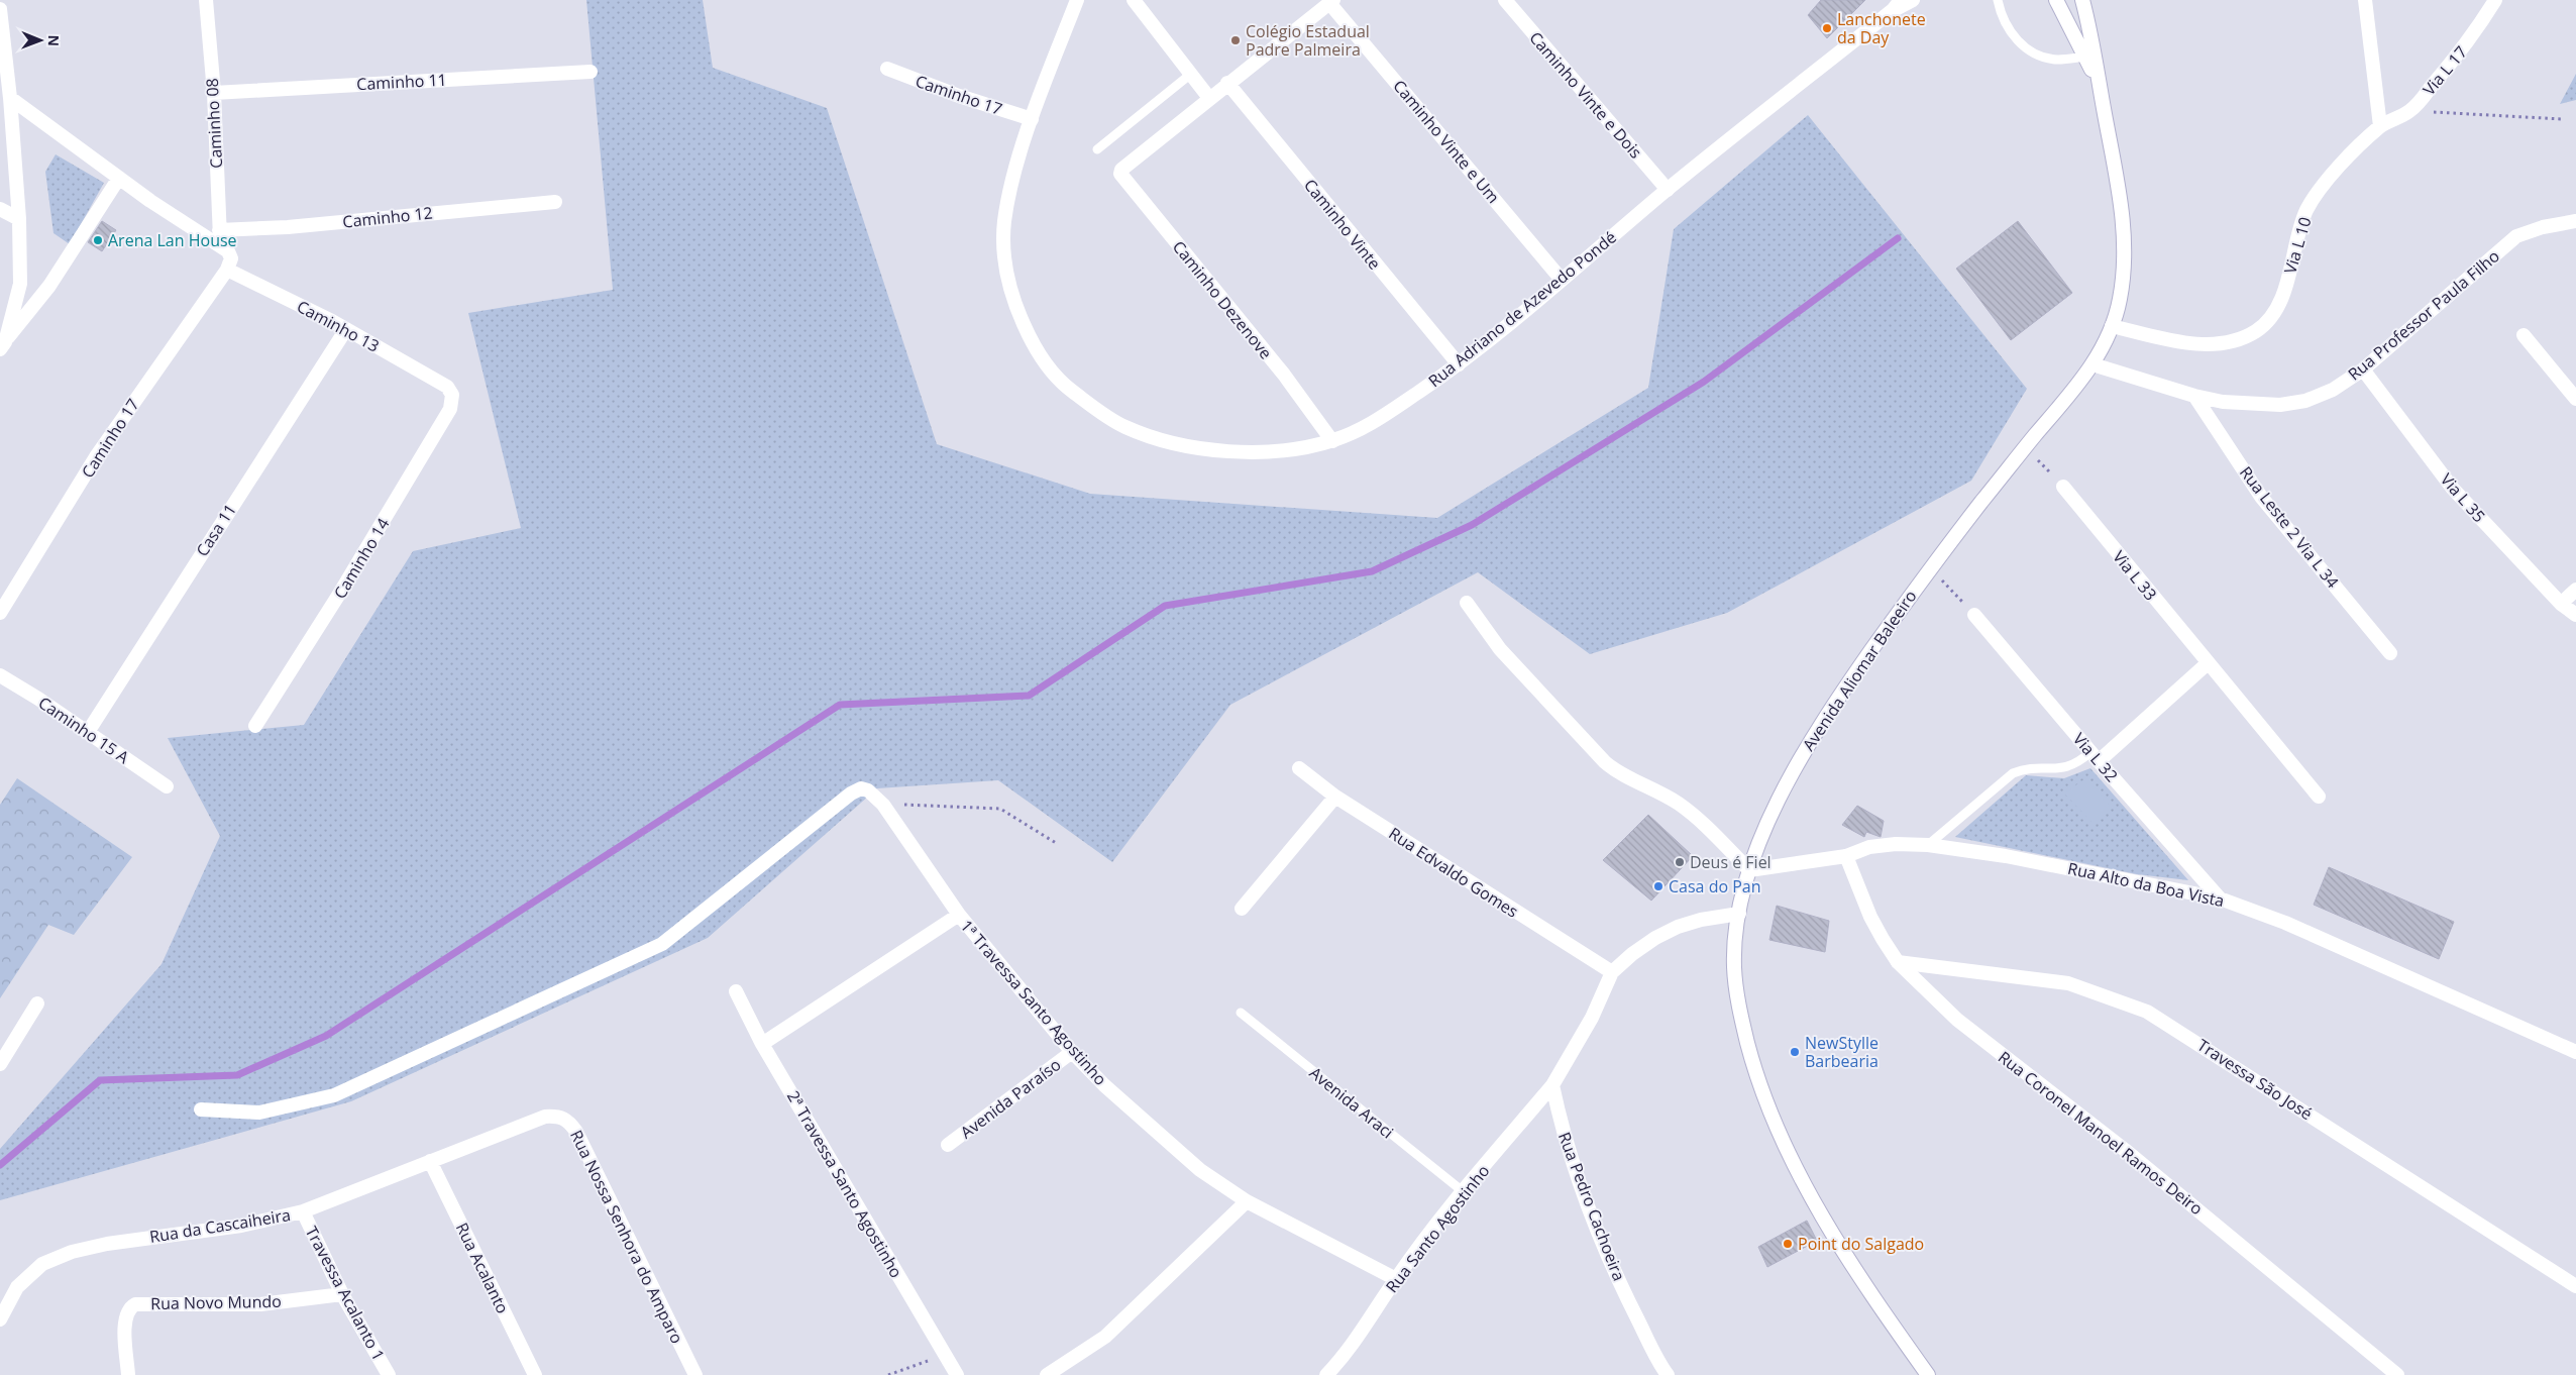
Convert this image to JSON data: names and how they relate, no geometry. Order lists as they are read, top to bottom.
{
  "streets": {
    "street": [
      "Via L 17",
      "Caminho 11",
      "Caminho 17",
      "Caminho Vinte e Dois",
      "Caminho 08",
      "Caminho Vinte e Um",
      "Caminho 12",
      "Caminho Vinte",
      "Via L 10",
      "Caminho Dezenove",
      "Rua Adriano de Azevedo Pondé",
      "Rua Professor Paula Filho",
      "Caminho 13",
      "Via L 35",
      "Rua Leste 2 Via L 34",
      "Casa 11",
      "Caminho 14",
      "Via L 33",
      "Avenida Aliomar Baleeiro",
      "Caminho 15 A",
      "Via L 32",
      "Rua Edvaldo Gomes",
      "Rua Alto da Boa Vista",
      "1ª Travessa Santo Agostinho",
      "Travessa São José",
      "Avenida Paraíso",
      "Rua Coronel Manoel Ramos Deiro",
      "2ª Travessa Santo Agostinho",
      "Rua Pedro Cachoeira",
      "Rua da Cascaiheira",
      "Rua Santo Agostinho",
      "Rua Nossa Senhora do Amparo",
      "Rua Acalanto",
      "Travessa Acalanto 1",
      "Rua Novo Mundo"
    ],
    "lane": ["Avenida Araci"]
  },
  "crossings": [
    ["Via L 17", "Via L 10"],
    ["Caminho 11", "Caminho 08"],
    ["Caminho 17", "Caminho 08"],
    ["Caminho 17", "Rua Adriano de Azevedo Pondé"],
    ["Caminho 17", "Caminho 13"],
    ["Caminho Vinte e Dois", "Rua Adriano de Azevedo Pondé"],
    ["Caminho 08", "Caminho 12"],
    ["Caminho 08", "Caminho 13"],
    ["Caminho Vinte e Um", "Rua Adriano de Azevedo Pondé"],
    ["Caminho Vinte", "Rua Adriano de Azevedo Pondé"],
    ["Via L 10", "Avenida Aliomar Baleeiro"],
    ["Caminho Dezenove", "Rua Adriano de Azevedo Pondé"],
    ["Rua Professor Paula Filho", "Via L 35"],
    ["Rua Professor Paula Filho", "Rua Leste 2 Via L 34"],
    ["Rua Professor Paula Filho", "Avenida Aliomar Baleeiro"],
    ["Caminho 13", "Casa 11"],
    ["Caminho 13", "Caminho 14"],
    ["Casa 11", "Caminho 15 A"],
    ["Avenida Aliomar Baleeiro", "Rua Alto da Boa Vista"],
    ["Via L 32", "Rua Alto da Boa Vista"],
    ["Rua Alto da Boa Vista", "Rua Coronel Manoel Ramos Deiro"],
    ["1ª Travessa Santo Agostinho", "Avenida Paraíso"],
    ["1ª Travessa Santo Agostinho", "Rua Santo Agostinho"],
    ["Travessa São José", "Rua Coronel Manoel Ramos Deiro"],
    ["Avenida Araci", "Rua Santo Agostinho"],
    ["Rua Pedro Cachoeira", "Rua Santo Agostinho"],
    ["Rua da Cascaiheira", "Rua Nossa Senhora do Amparo"],
    ["Rua da Cascaiheira", "Rua Acalanto"],
    ["Rua da Cascaiheira", "Travessa Acalanto 1"],
    ["Travessa Acalanto 1", "Rua Novo Mundo"]
  ],
  "places": [
    "Lanchonete da Day",
    "Colégio Estadual Padre Palmeira",
    "Arena Lan House",
    "Deus é Fiel",
    "Casa do Pan",
    "NewStylle Barbearia",
    "Point do Salgado"
  ],
  "north": "right"
}
